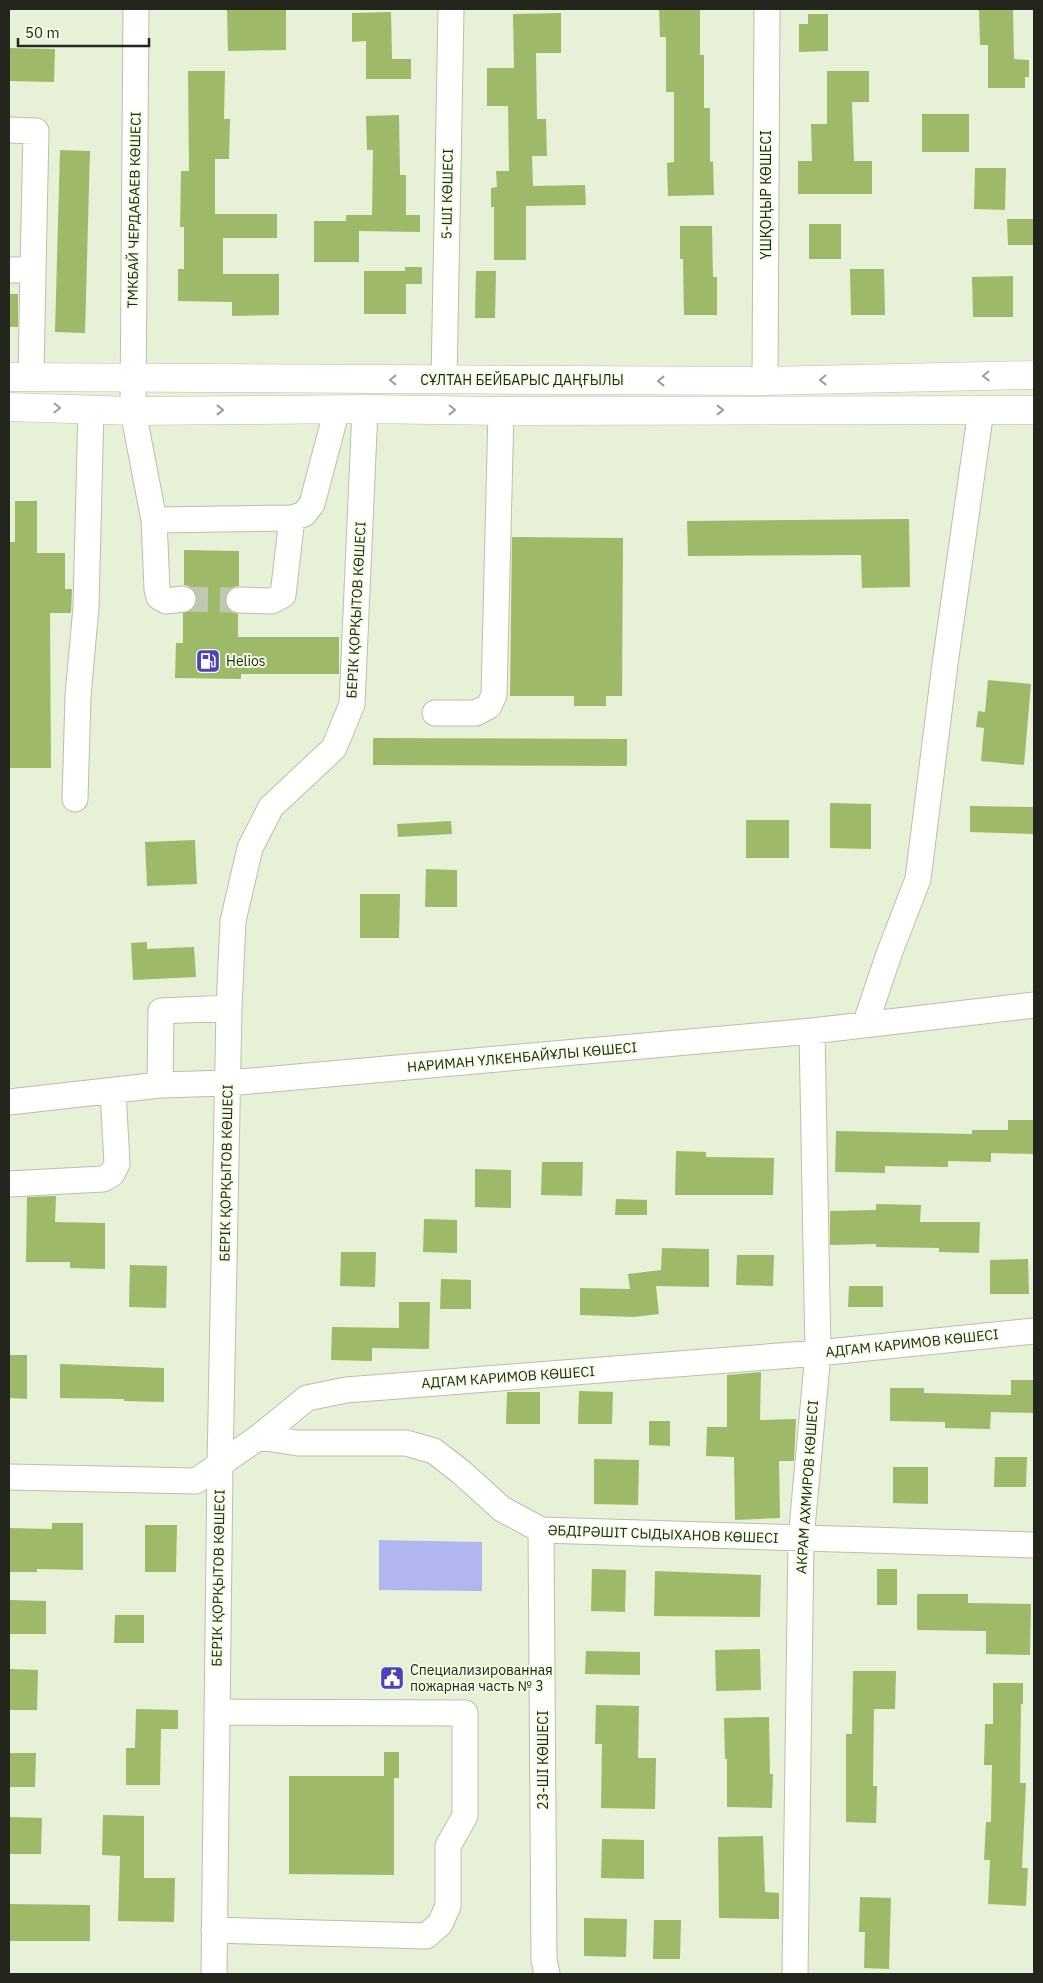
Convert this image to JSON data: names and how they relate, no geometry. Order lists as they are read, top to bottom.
{
  "streets": {
    "main road": ["СҰЛТАН БЕЙБАРЫС ДАҢҒЫЛЫ"],
    "street": [
      "5-ШІ КӨШЕСІ",
      "ҮШҚОҢЫР КӨШЕСІ",
      "ТМКБАЙ ЧЕРДАБАЕВ КӨШЕСІ",
      "БЕРІК ҚОРҚЫТОВ КӨШЕСІ",
      "НАРИМАН ҮЛКЕНБАЙҰЛЫ КӨШЕСІ",
      "АДГАМ КАРИМОВ КӨШЕСІ",
      "АКРАМ АХМИРОВ КӨШЕСІ",
      "ӘБДІРӘШІТ СЫДЫХАНОВ КӨШЕСІ",
      "23-ШI КӨШЕСI"
    ]
  },
  "crossings": [
    ["5-ШІ КӨШЕСІ", "СҰЛТАН БЕЙБАРЫС ДАҢҒЫЛЫ"],
    ["ҮШҚОҢЫР КӨШЕСІ", "СҰЛТАН БЕЙБАРЫС ДАҢҒЫЛЫ"],
    ["ТМКБАЙ ЧЕРДАБАЕВ КӨШЕСІ", "СҰЛТАН БЕЙБАРЫС ДАҢҒЫЛЫ"],
    ["БЕРІК ҚОРҚЫТОВ КӨШЕСІ", "НАРИМАН ҮЛКЕНБАЙҰЛЫ КӨШЕСІ"],
    ["БЕРІК ҚОРҚЫТОВ КӨШЕСІ", "АДГАМ КАРИМОВ КӨШЕСІ"],
    ["НАРИМАН ҮЛКЕНБАЙҰЛЫ КӨШЕСІ", "АКРАМ АХМИРОВ КӨШЕСІ"],
    ["АДГАМ КАРИМОВ КӨШЕСІ", "АКРАМ АХМИРОВ КӨШЕСІ"],
    ["АДГАМ КАРИМОВ КӨШЕСІ", "ӘБДІРӘШІТ СЫДЫХАНОВ КӨШЕСІ"],
    ["АКРАМ АХМИРОВ КӨШЕСІ", "ӘБДІРӘШІТ СЫДЫХАНОВ КӨШЕСІ"],
    ["ӘБДІРӘШІТ СЫДЫХАНОВ КӨШЕСІ", "23-ШI КӨШЕСI"]
  ],
  "places": {
    "fuel station": ["Helios"],
    "public building": ["Специализированная пожарная часть № 3"]
  },
  "scale_bar": "50 m"
}
